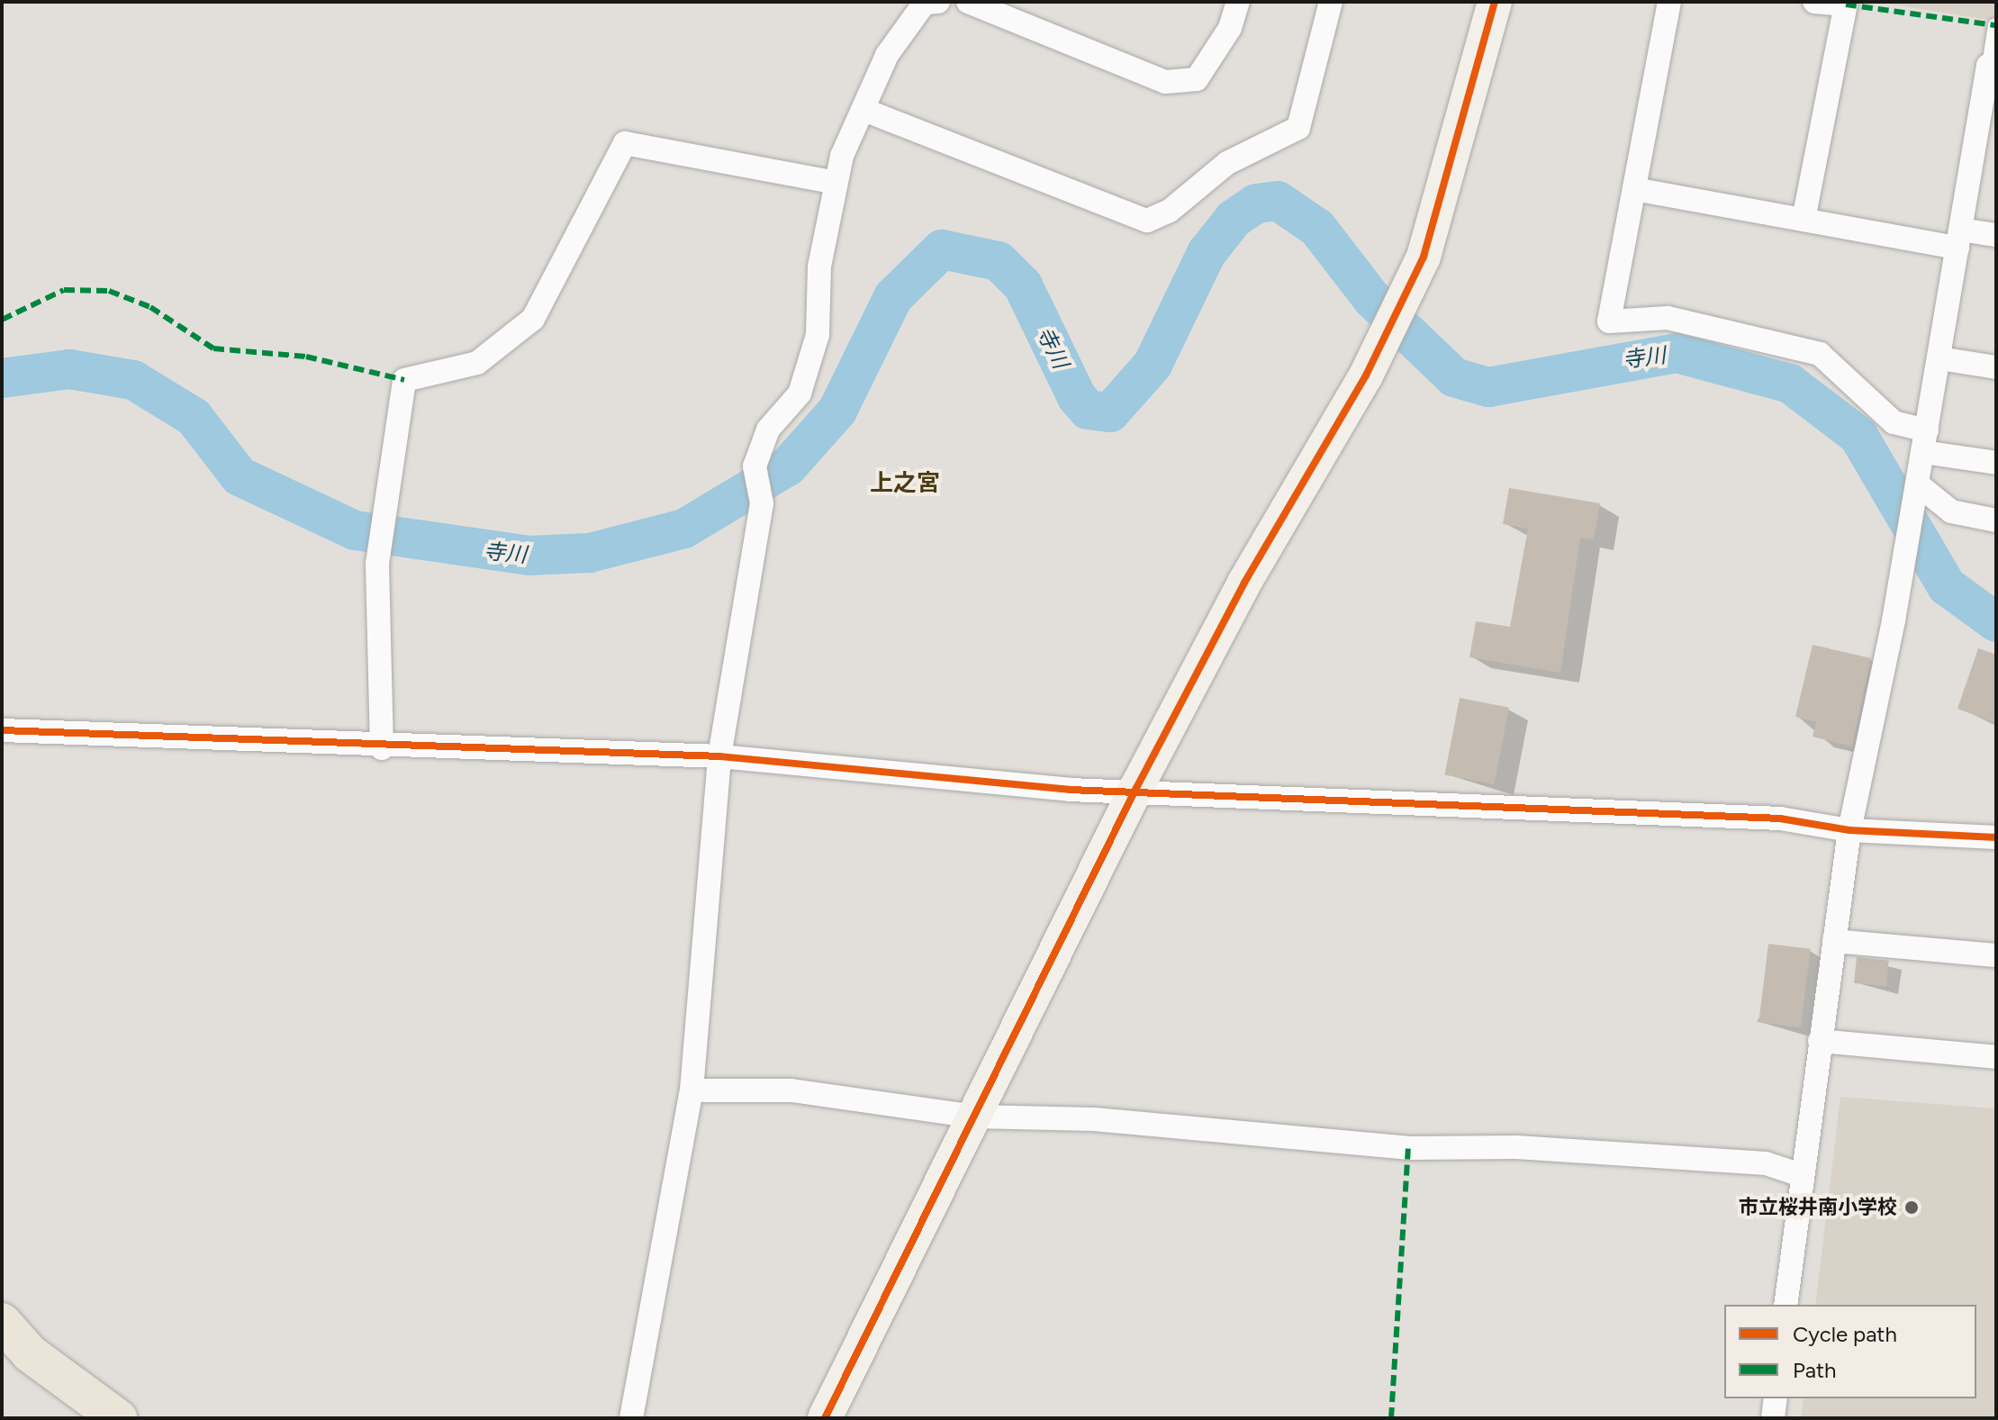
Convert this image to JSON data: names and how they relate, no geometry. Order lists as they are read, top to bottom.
{
  "districts": ["上之宮"],
  "water": ["寺川"],
  "places": ["市立桜井南小学校"],
  "legend": ["Cycle path", "Path"]
}
